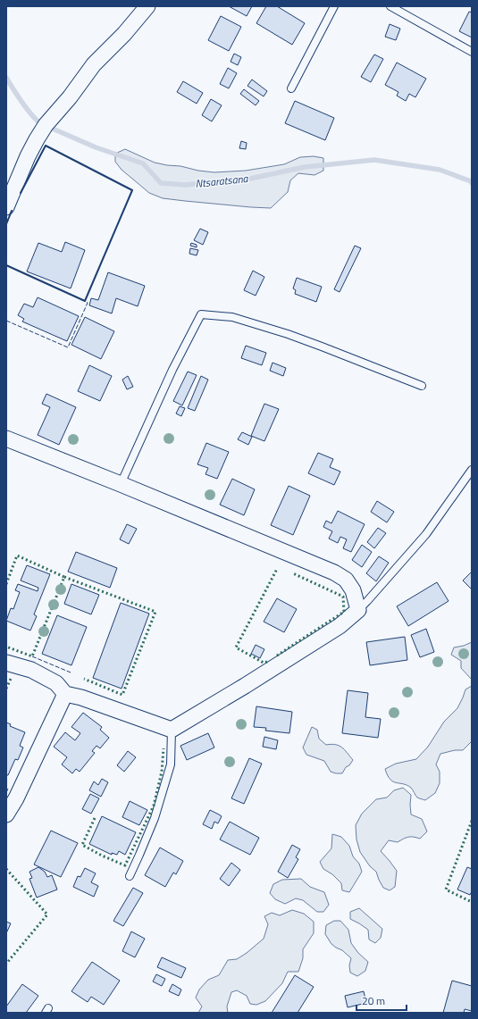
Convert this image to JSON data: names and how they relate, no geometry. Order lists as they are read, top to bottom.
{
  "water": ["Ntsaratsana"],
  "scale_bar": "20 m"
}
